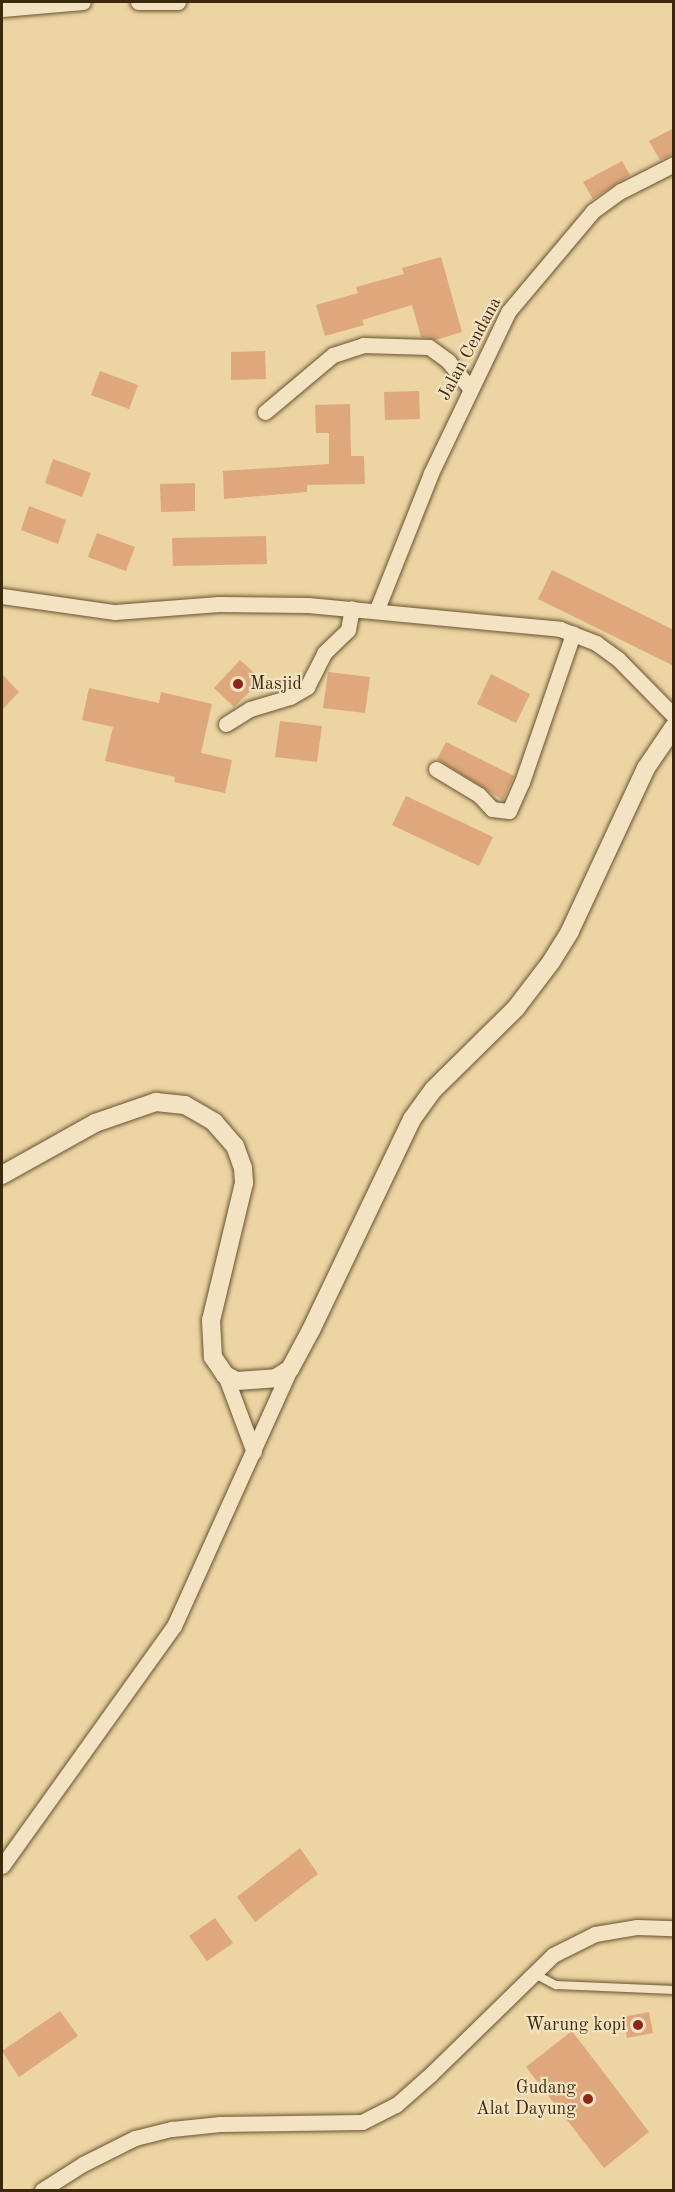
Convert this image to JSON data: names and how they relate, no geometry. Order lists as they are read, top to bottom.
{
  "streets": {
    "street": ["Jalan Cendana"]
  },
  "places": ["Masjid", "Warung kopi", "Gudang Alat Dayung"]
}
